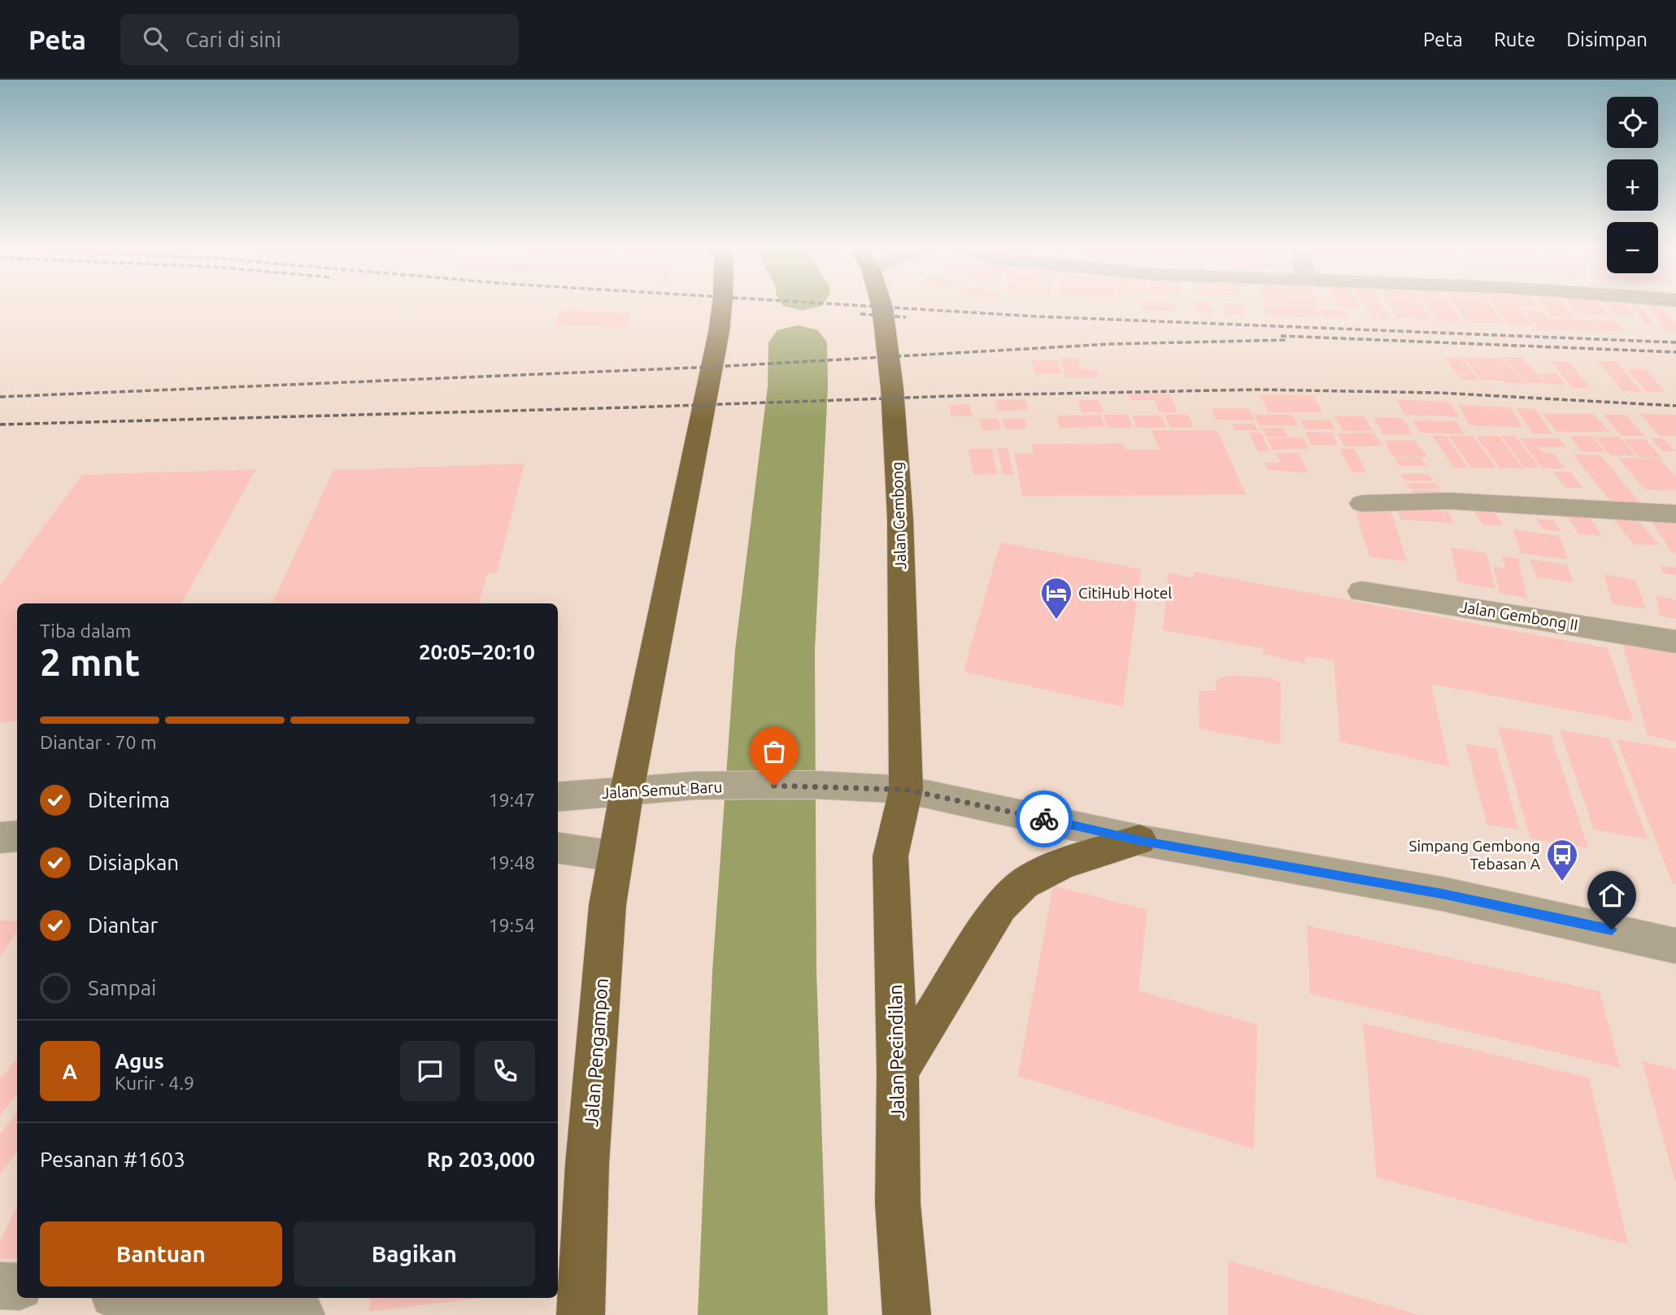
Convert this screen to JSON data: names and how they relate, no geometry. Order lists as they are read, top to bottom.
{
  "streets": {
    "main road": ["Jalan Gembong", "Jalan Pecindilan", "Jalan Pengampon"],
    "street": ["Jalan Gembong II", "Jalan Semut Baru"]
  },
  "crossings": [
    ["Jalan Gembong", "Jalan Semut Baru"],
    ["Jalan Gembong", "Jalan Pecindilan"],
    ["Jalan Semut Baru", "Jalan Pecindilan"],
    ["Jalan Semut Baru", "Jalan Pengampon"]
  ],
  "places": {
    "hotel": ["CitiHub Hotel"],
    "bus stop": ["Simpang Gembong Tebasan A"]
  },
  "page": {
    "header": "Peta",
    "search": "Cari di sini",
    "nav": ["Peta", "Rute", "Disimpan"],
    "map_buttons": ["+", "−"],
    "heading": ["2 mnt", "Tiba dalam", "20:05–20:10"],
    "panel": [
      "Agus",
      "Kurir · 4.9",
      "Pesanan #1603",
      "Rp 203,000"
    ],
    "bar": "Diantar · 70 m",
    "list": [
      ["Diterima", "19:47"],
      ["Disiapkan", "19:48"],
      ["Diantar", "19:54"],
      "Sampai"
    ],
    "round": "A",
    "buttons": ["Bantuan", "Bagikan"]
  }
}
